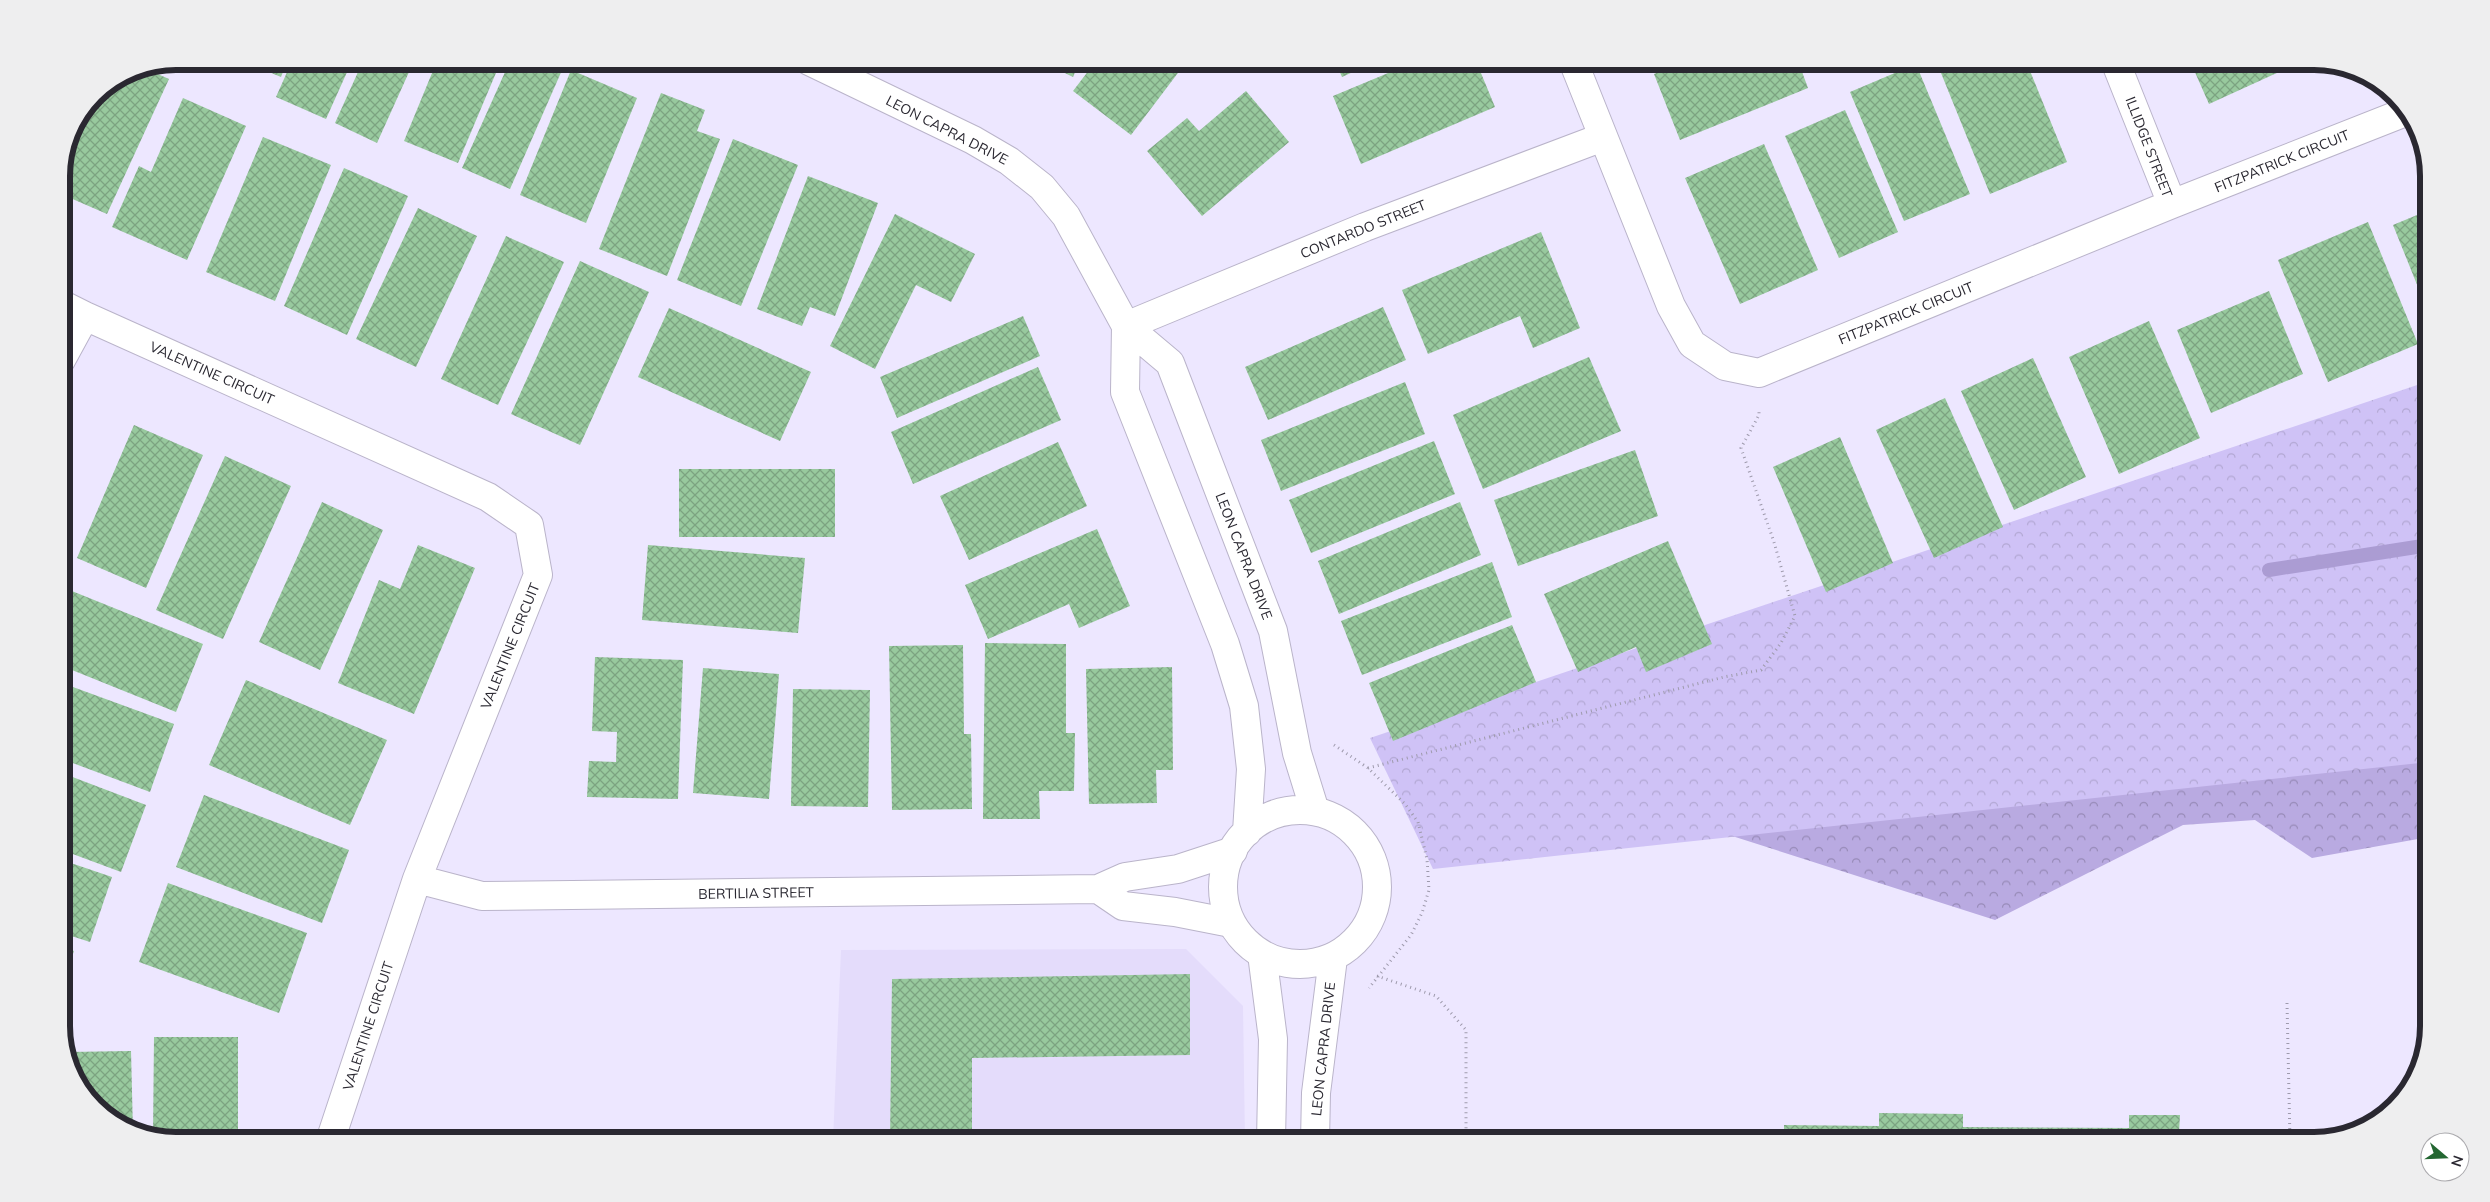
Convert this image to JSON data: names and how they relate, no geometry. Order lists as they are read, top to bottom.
{
  "streets": {
    "street": [
      "LEON CAPRA DRIVE",
      "ILLIDGE STREET",
      "FITZPATRICK CIRCUIT",
      "CONTARDO STREET",
      "VALENTINE CIRCUIT",
      "BERTILIA STREET"
    ]
  },
  "crossings": [
    ["LEON CAPRA DRIVE", "CONTARDO STREET"],
    ["LEON CAPRA DRIVE", "BERTILIA STREET"],
    ["ILLIDGE STREET", "FITZPATRICK CIRCUIT"],
    ["VALENTINE CIRCUIT", "BERTILIA STREET"]
  ],
  "north": "right"
}
